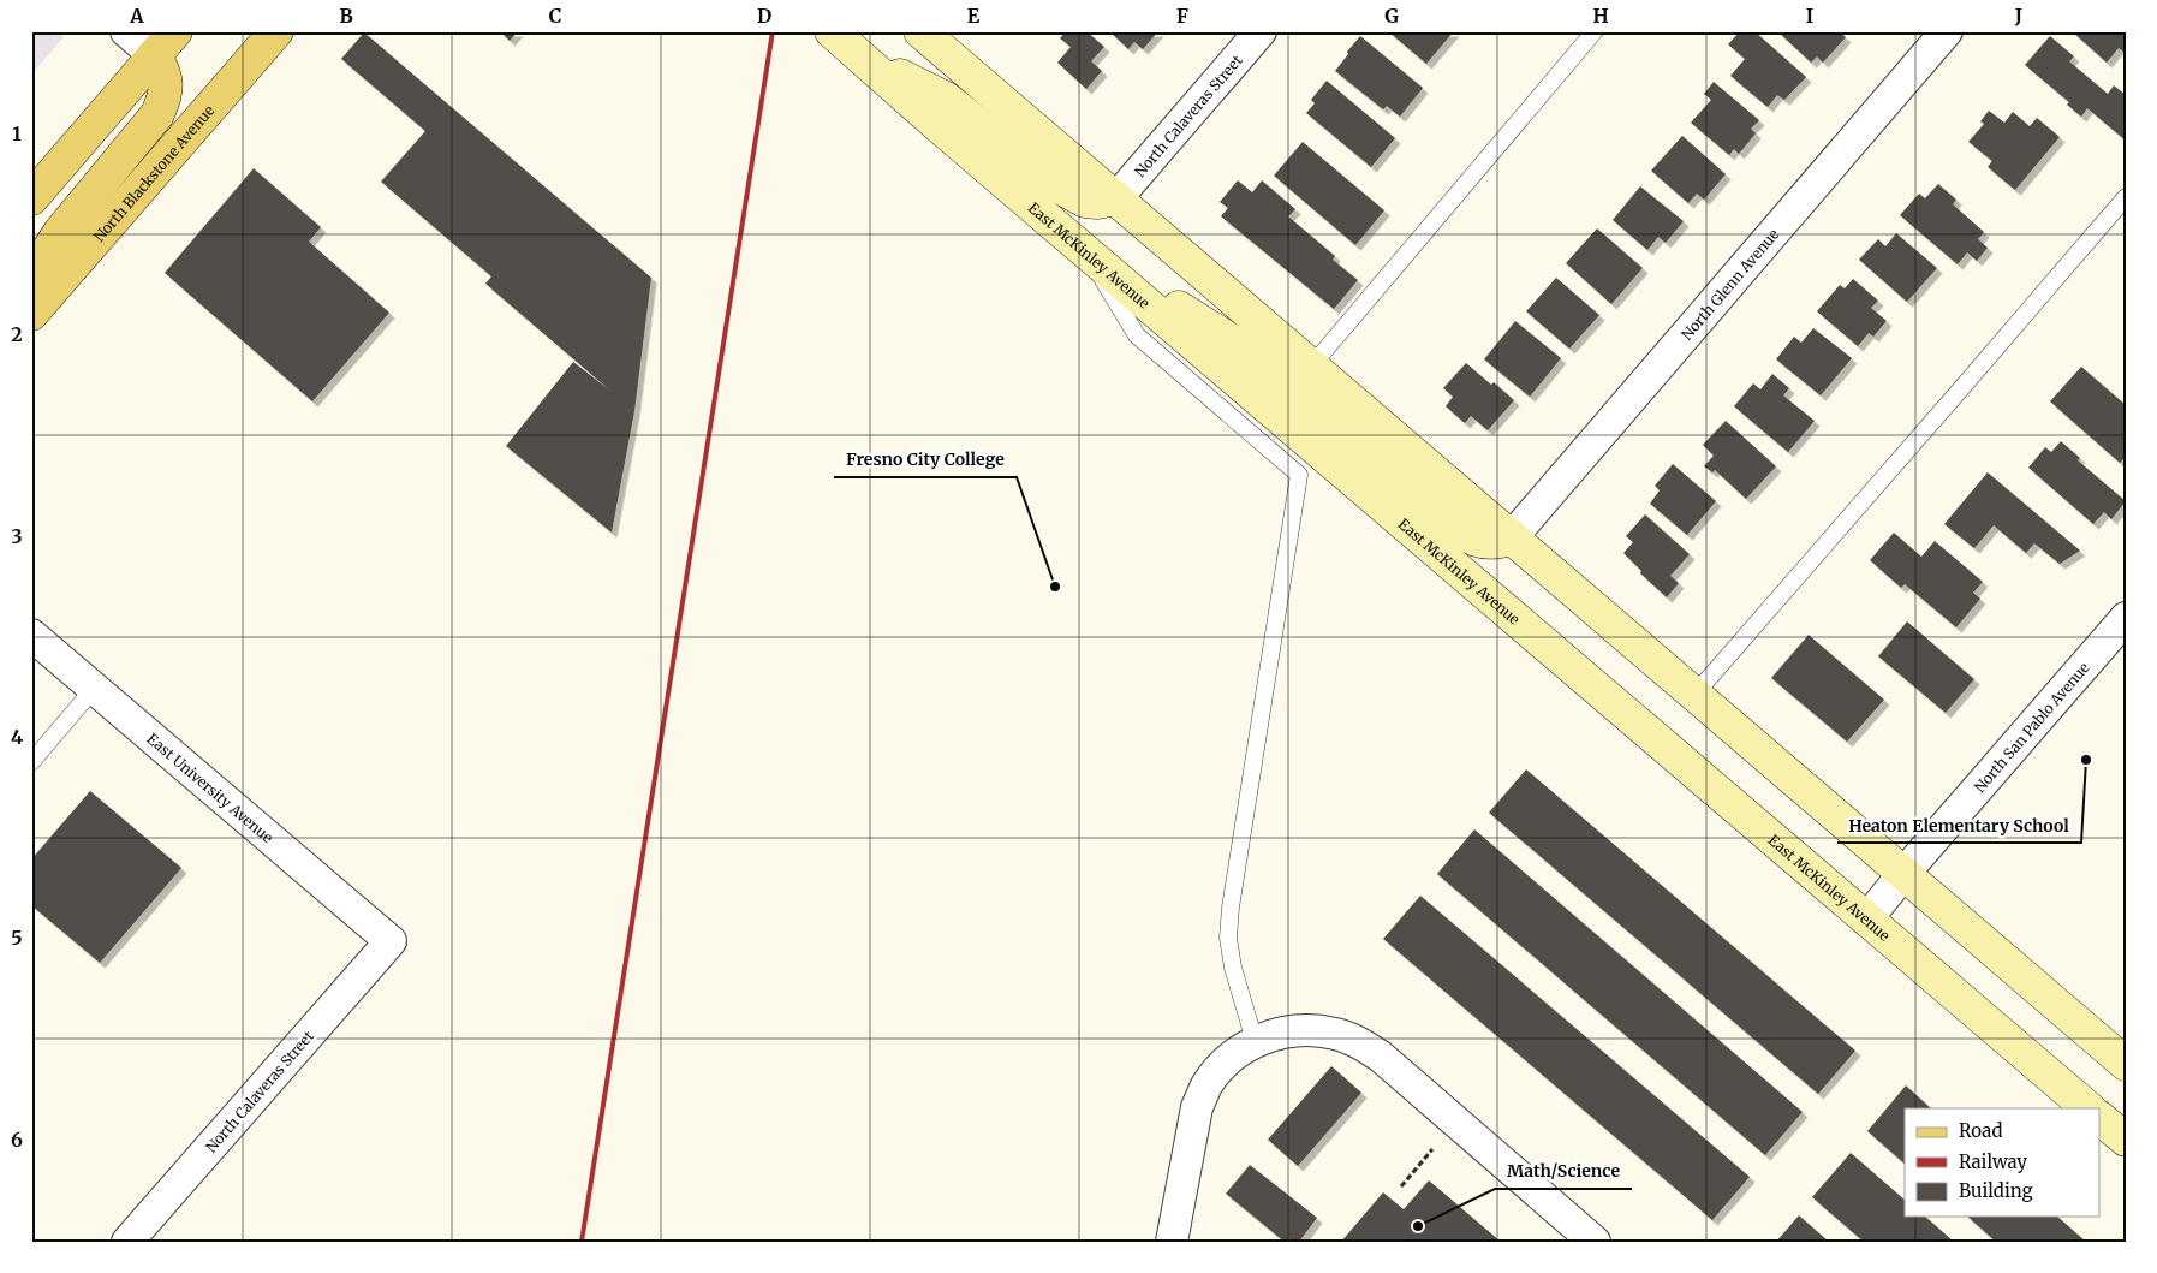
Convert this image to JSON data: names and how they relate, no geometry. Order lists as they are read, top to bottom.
{
  "streets": {
    "main road": ["North Blackstone Avenue", "East McKinley Avenue"],
    "street": [
      "North Calaveras Street",
      "North Glenn Avenue",
      "North San Pablo Avenue",
      "East University Avenue"
    ]
  },
  "crossings": [
    ["North Calaveras Street", "East University Avenue"],
    ["East McKinley Avenue", "North San Pablo Avenue"]
  ],
  "places": ["Fresno City College", "Heaton Elementary School", "Math/Science"],
  "legend": ["Road", "Railway", "Building"],
  "grid": {
    "columns": [
      "A",
      "B",
      "C",
      "D",
      "E",
      "F",
      "G",
      "H",
      "I",
      "J"
    ],
    "rows": [
      "1",
      "2",
      "3",
      "4",
      "5",
      "6"
    ]
  }
}
